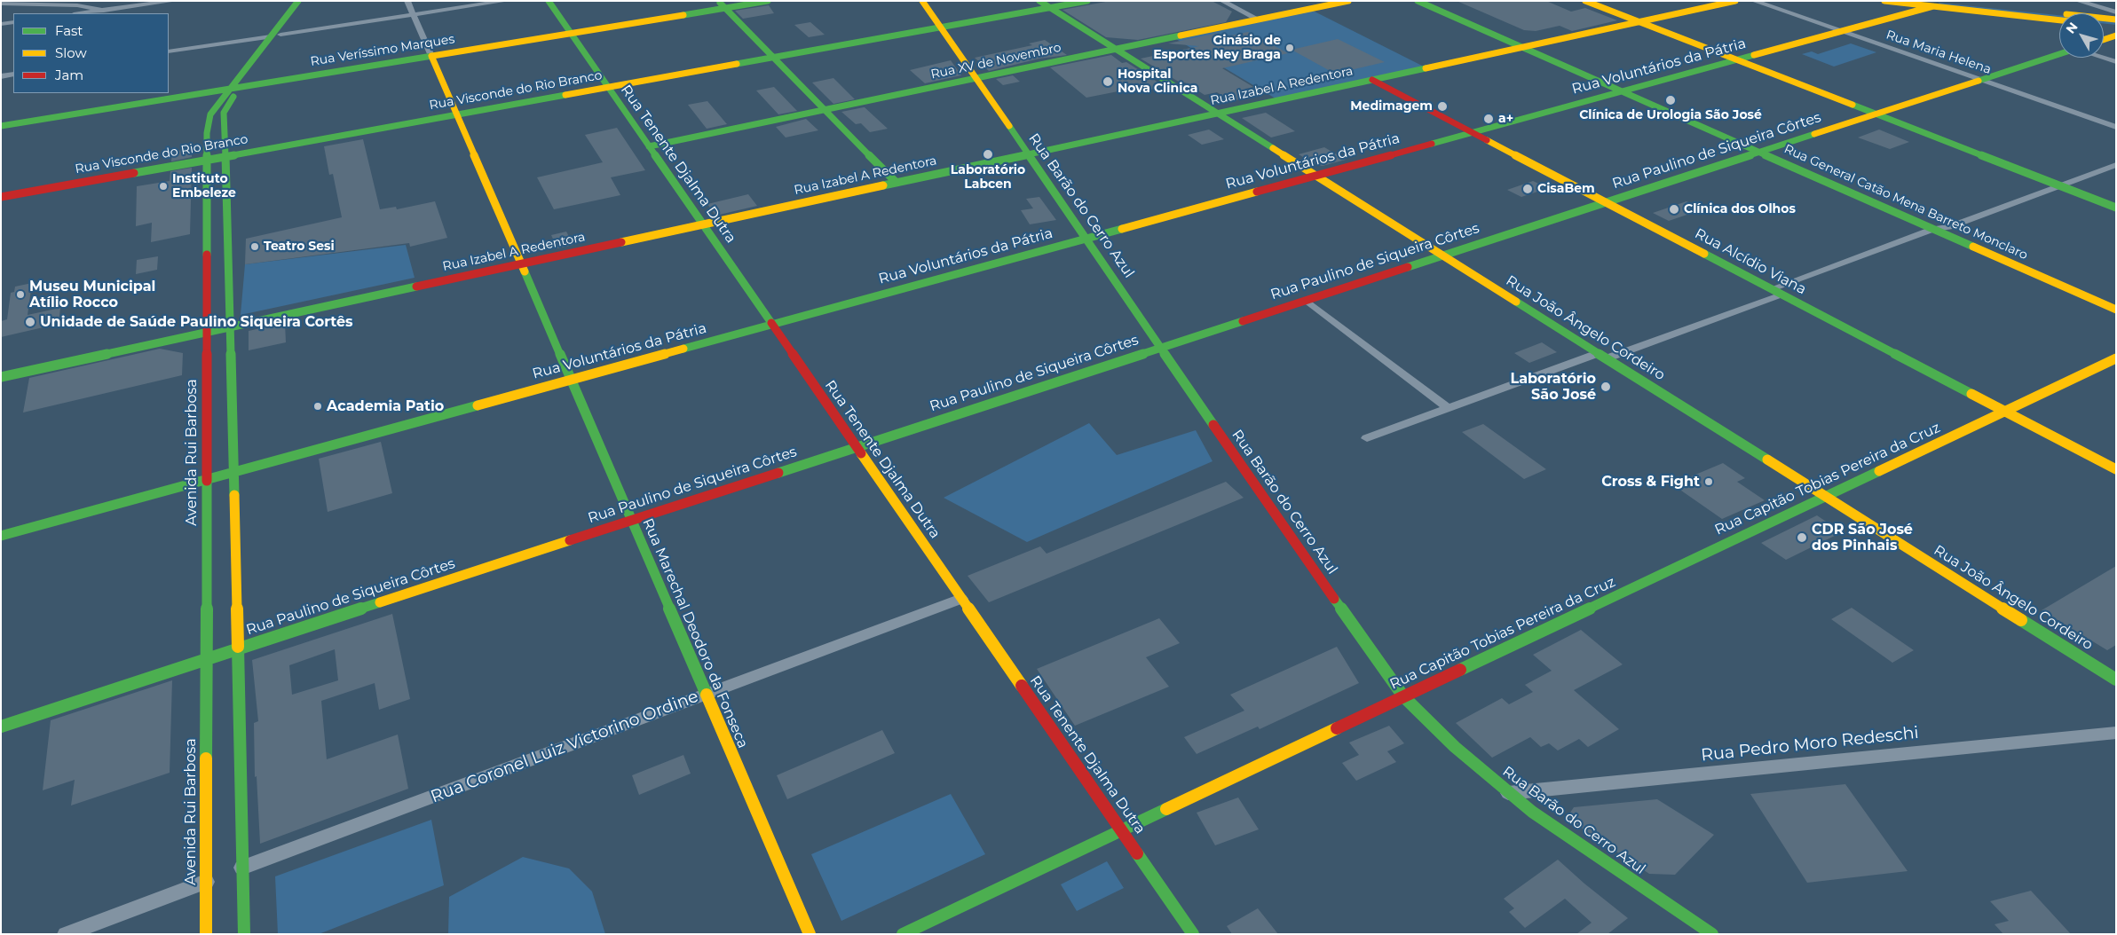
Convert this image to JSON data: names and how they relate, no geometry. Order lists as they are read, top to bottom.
{
  "streets": {
    "main road": [
      "Rua Veríssimo Marques",
      "Rua XV de Novembro",
      "Rua Voluntários da Pátria",
      "Rua Izabel A Redentora",
      "Rua Visconde do Rio Branco",
      "Rua Paulino de Siqueira Côrtes",
      "Rua Tenente Djalma Dutra",
      "Rua General Catão Mena Barreto Monclaro",
      "Rua Barão do Cerro Azul",
      "Rua Alcídio Viana",
      "Rua João Ângelo Cordeiro",
      "Avenida Rui Barbosa",
      "Rua Capitão Tobias Pereira da Cruz",
      "Rua Marechal Deodoro da Fonseca"
    ],
    "street": ["Rua Maria Helena", "Rua Pedro Moro Redeschi", "Rua Coronel Luiz Victorino Ordine"]
  },
  "crossings": [
    ["Rua Veríssimo Marques", "Rua Tenente Djalma Dutra"],
    ["Rua Veríssimo Marques", "Avenida Rui Barbosa"],
    ["Rua Veríssimo Marques", "Rua Marechal Deodoro da Fonseca"],
    ["Rua Maria Helena", "Rua Voluntários da Pátria"],
    ["Rua Maria Helena", "Rua Paulino de Siqueira Côrtes"],
    ["Rua XV de Novembro", "Rua Tenente Djalma Dutra"],
    ["Rua XV de Novembro", "Rua Barão do Cerro Azul"],
    ["Rua XV de Novembro", "Rua João Ângelo Cordeiro"],
    ["Rua Voluntários da Pátria", "Rua Tenente Djalma Dutra"],
    ["Rua Voluntários da Pátria", "Rua General Catão Mena Barreto Monclaro"],
    ["Rua Voluntários da Pátria", "Rua Barão do Cerro Azul"],
    ["Rua Voluntários da Pátria", "Rua Alcídio Viana"],
    ["Rua Voluntários da Pátria", "Rua João Ângelo Cordeiro"],
    ["Rua Voluntários da Pátria", "Avenida Rui Barbosa"],
    ["Rua Voluntários da Pátria", "Rua Marechal Deodoro da Fonseca"],
    ["Rua Izabel A Redentora", "Rua Tenente Djalma Dutra"],
    ["Rua Izabel A Redentora", "Rua General Catão Mena Barreto Monclaro"],
    ["Rua Izabel A Redentora", "Rua Barão do Cerro Azul"],
    ["Rua Izabel A Redentora", "Rua Alcídio Viana"],
    ["Rua Izabel A Redentora", "Rua João Ângelo Cordeiro"],
    ["Rua Izabel A Redentora", "Avenida Rui Barbosa"],
    ["Rua Izabel A Redentora", "Rua Marechal Deodoro da Fonseca"],
    ["Rua Visconde do Rio Branco", "Rua Tenente Djalma Dutra"],
    ["Rua Visconde do Rio Branco", "Rua Barão do Cerro Azul"],
    ["Rua Visconde do Rio Branco", "Rua João Ângelo Cordeiro"],
    ["Rua Visconde do Rio Branco", "Avenida Rui Barbosa"],
    ["Rua Visconde do Rio Branco", "Rua Marechal Deodoro da Fonseca"],
    ["Rua Paulino de Siqueira Côrtes", "Rua Tenente Djalma Dutra"],
    ["Rua Paulino de Siqueira Côrtes", "Rua General Catão Mena Barreto Monclaro"],
    ["Rua Paulino de Siqueira Côrtes", "Rua Barão do Cerro Azul"],
    ["Rua Paulino de Siqueira Côrtes", "Rua Alcídio Viana"],
    ["Rua Paulino de Siqueira Côrtes", "Rua João Ângelo Cordeiro"],
    ["Rua Paulino de Siqueira Côrtes", "Avenida Rui Barbosa"],
    ["Rua Paulino de Siqueira Côrtes", "Rua Marechal Deodoro da Fonseca"],
    ["Rua Tenente Djalma Dutra", "Rua Capitão Tobias Pereira da Cruz"],
    ["Rua Tenente Djalma Dutra", "Rua Coronel Luiz Victorino Ordine"],
    ["Rua Barão do Cerro Azul", "Rua Capitão Tobias Pereira da Cruz"],
    ["Rua Barão do Cerro Azul", "Rua Pedro Moro Redeschi"],
    ["Rua Alcídio Viana", "Rua Capitão Tobias Pereira da Cruz"],
    ["Rua João Ângelo Cordeiro", "Rua Capitão Tobias Pereira da Cruz"],
    ["Avenida Rui Barbosa", "Rua Coronel Luiz Victorino Ordine"],
    ["Rua Marechal Deodoro da Fonseca", "Rua Coronel Luiz Victorino Ordine"]
  ],
  "places": [
    "Ginásio de Esportes Ney Braga",
    "Hospital Nova Clinica",
    "Clínica de Urologia São José",
    "Medimagem",
    "a+",
    "Laboratório Labcen",
    "Instituto Embeleze",
    "CisaBem",
    "Clínica dos Olhos",
    "Teatro Sesi",
    "Museu Municipal Atílio Rocco",
    "Unidade de Saúde Paulino Siqueira Cortês",
    "Laboratório São José",
    "Academia Patio",
    "Cross & Fight",
    "CDR São José dos Pinhais"
  ],
  "legend": ["Fast", "Slow", "Jam"],
  "north": "top left"
}
